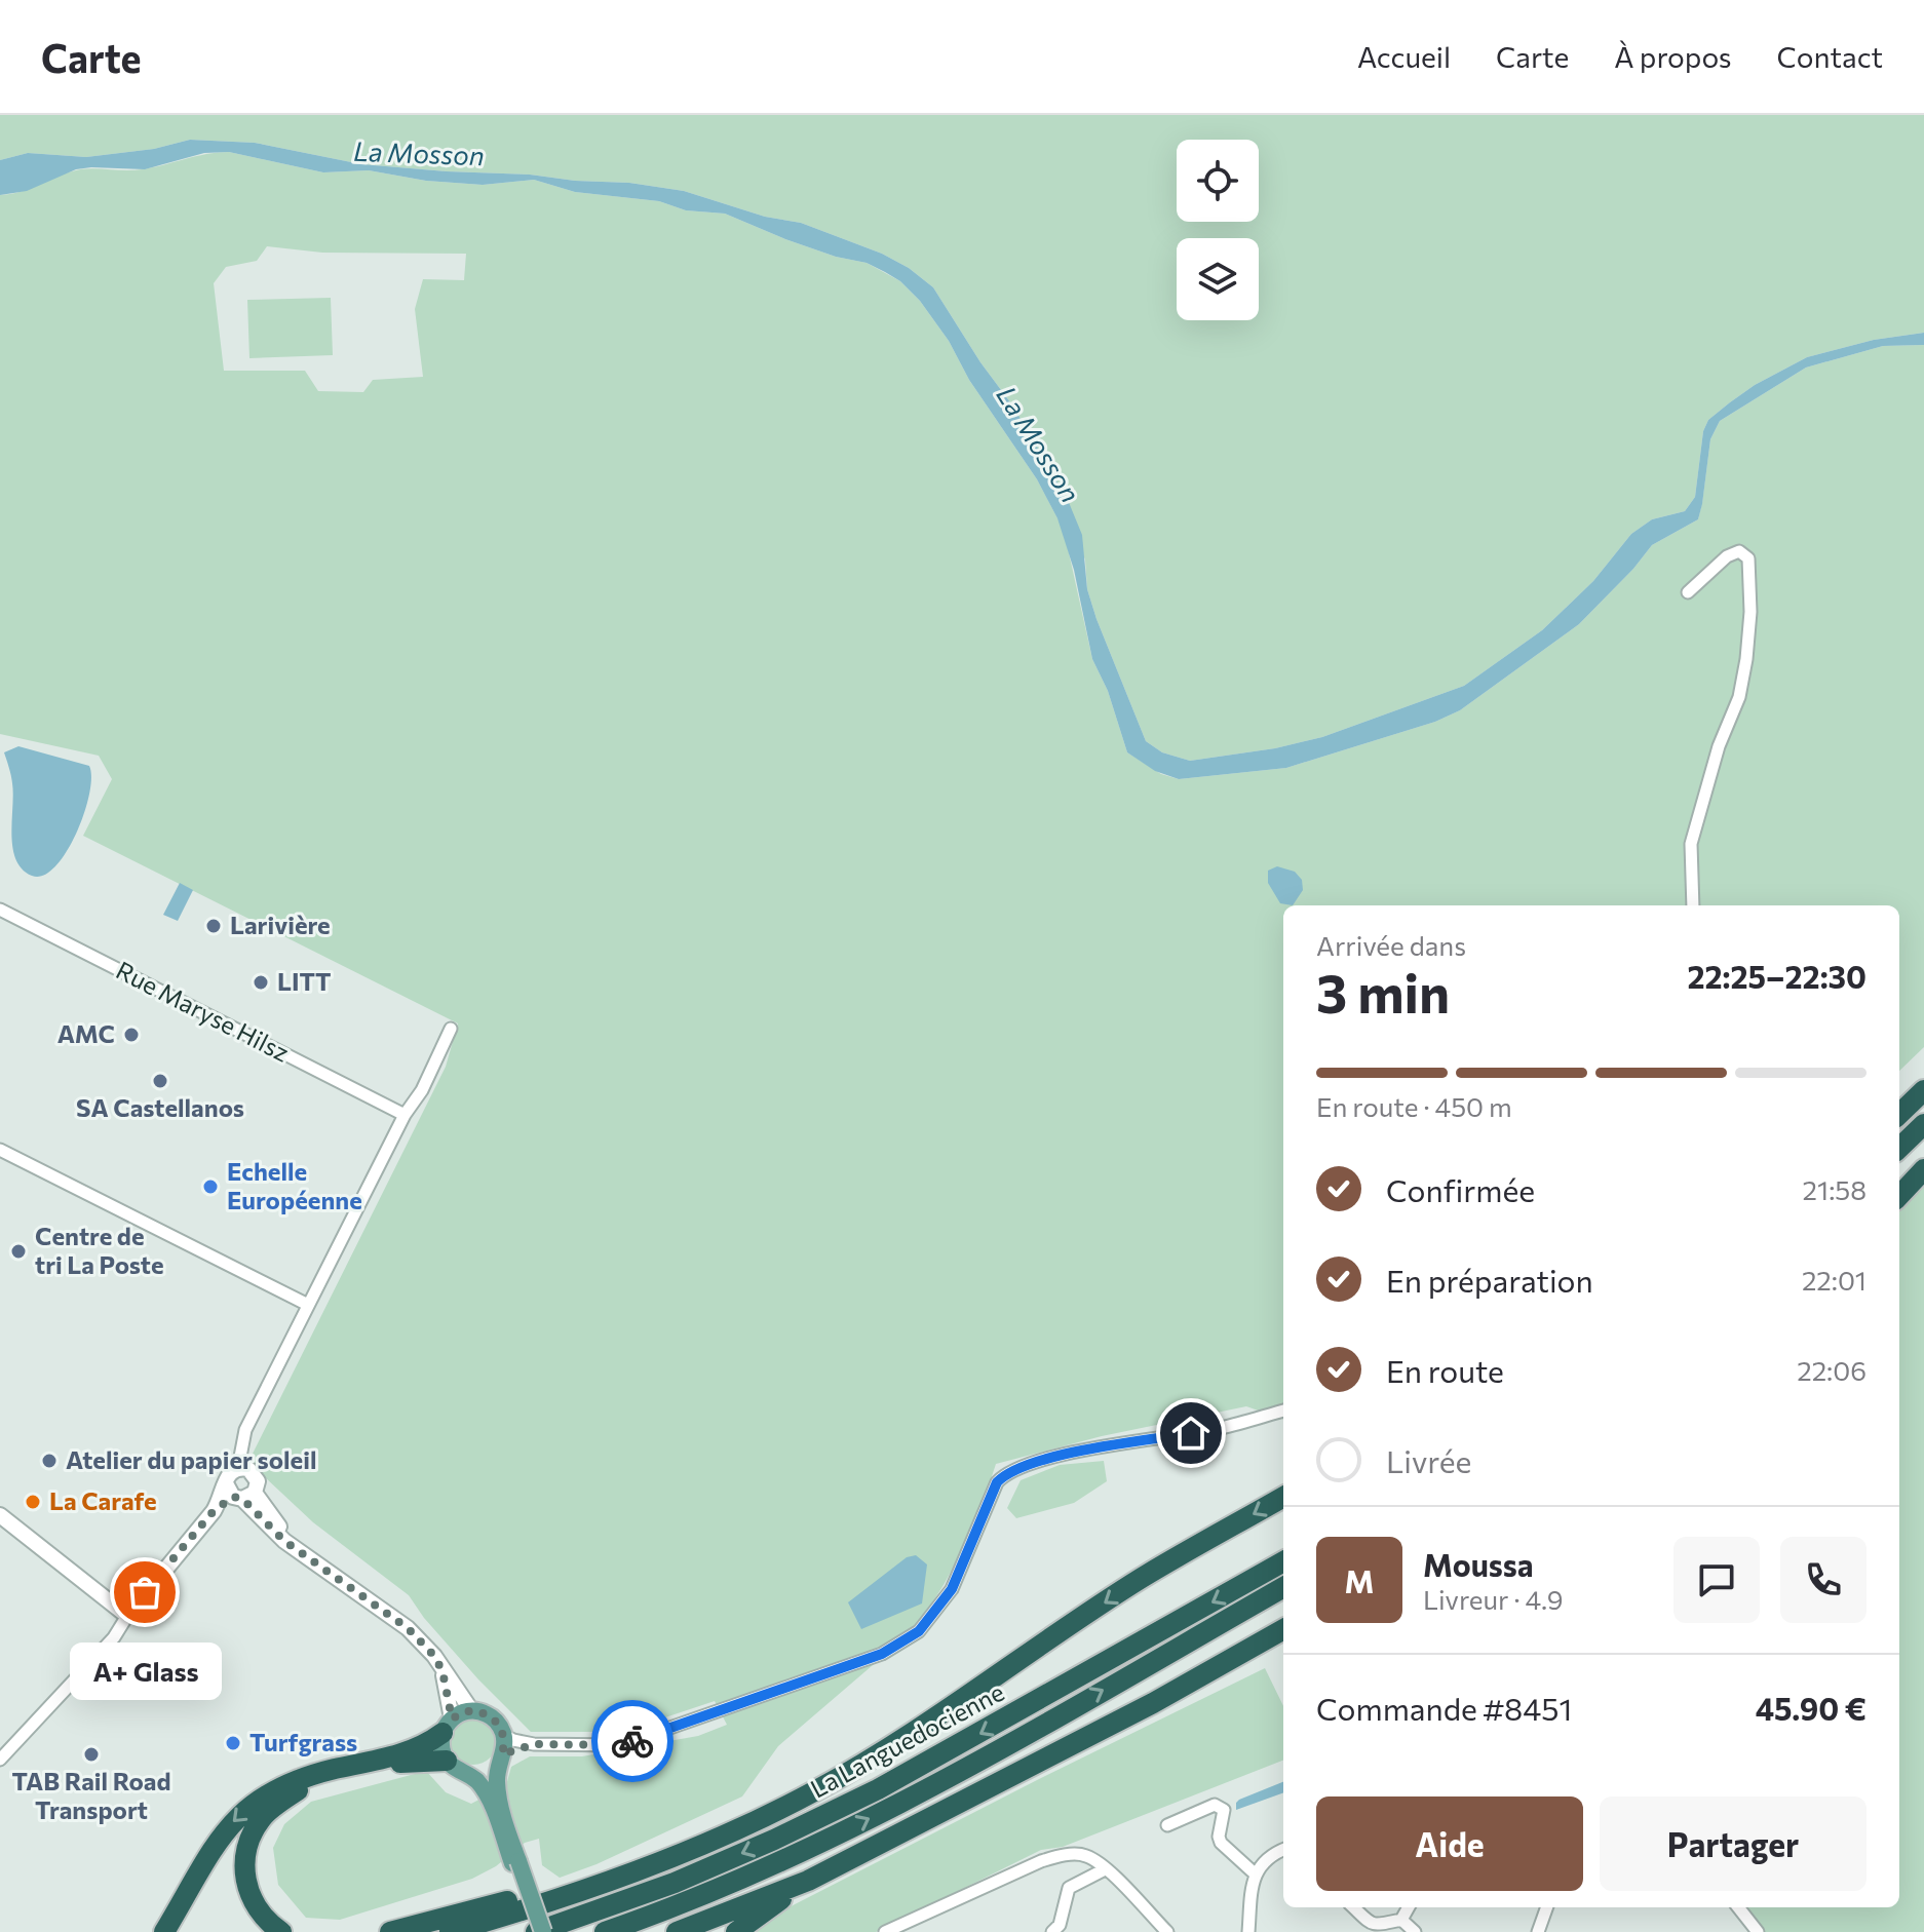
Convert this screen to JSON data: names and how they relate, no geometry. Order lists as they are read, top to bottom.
{
  "streets": {
    "highway": ["La Languedocienne"],
    "street": ["Rue Maryse Hilsz"]
  },
  "water": ["La Mosson"],
  "places": [
    "Larivière",
    "LITT",
    "AMC",
    "SA Castellanos",
    "Echelle Européenne",
    "Centre de tri La Poste",
    "Atelier du papier soleil",
    "La Carafe",
    "A+ Glass",
    "Turfgrass",
    "TAB Rail Road Transport"
  ],
  "page": {
    "header": "Carte",
    "nav": [
      "Accueil",
      "Carte",
      "À propos",
      "Contact"
    ],
    "heading": ["3 min", "Arrivée dans", "22:25–22:30"],
    "panel": [
      "Moussa",
      "Livreur · 4.9",
      "Commande #8451",
      "45.90 €"
    ],
    "bar": "En route · 450 m",
    "list": [
      ["Confirmée", "21:58"],
      ["En préparation", "22:01"],
      ["En route", "22:06"],
      "Livrée"
    ],
    "round": "M",
    "bubble": "A+ Glass",
    "buttons": ["Aide", "Partager"]
  }
}
